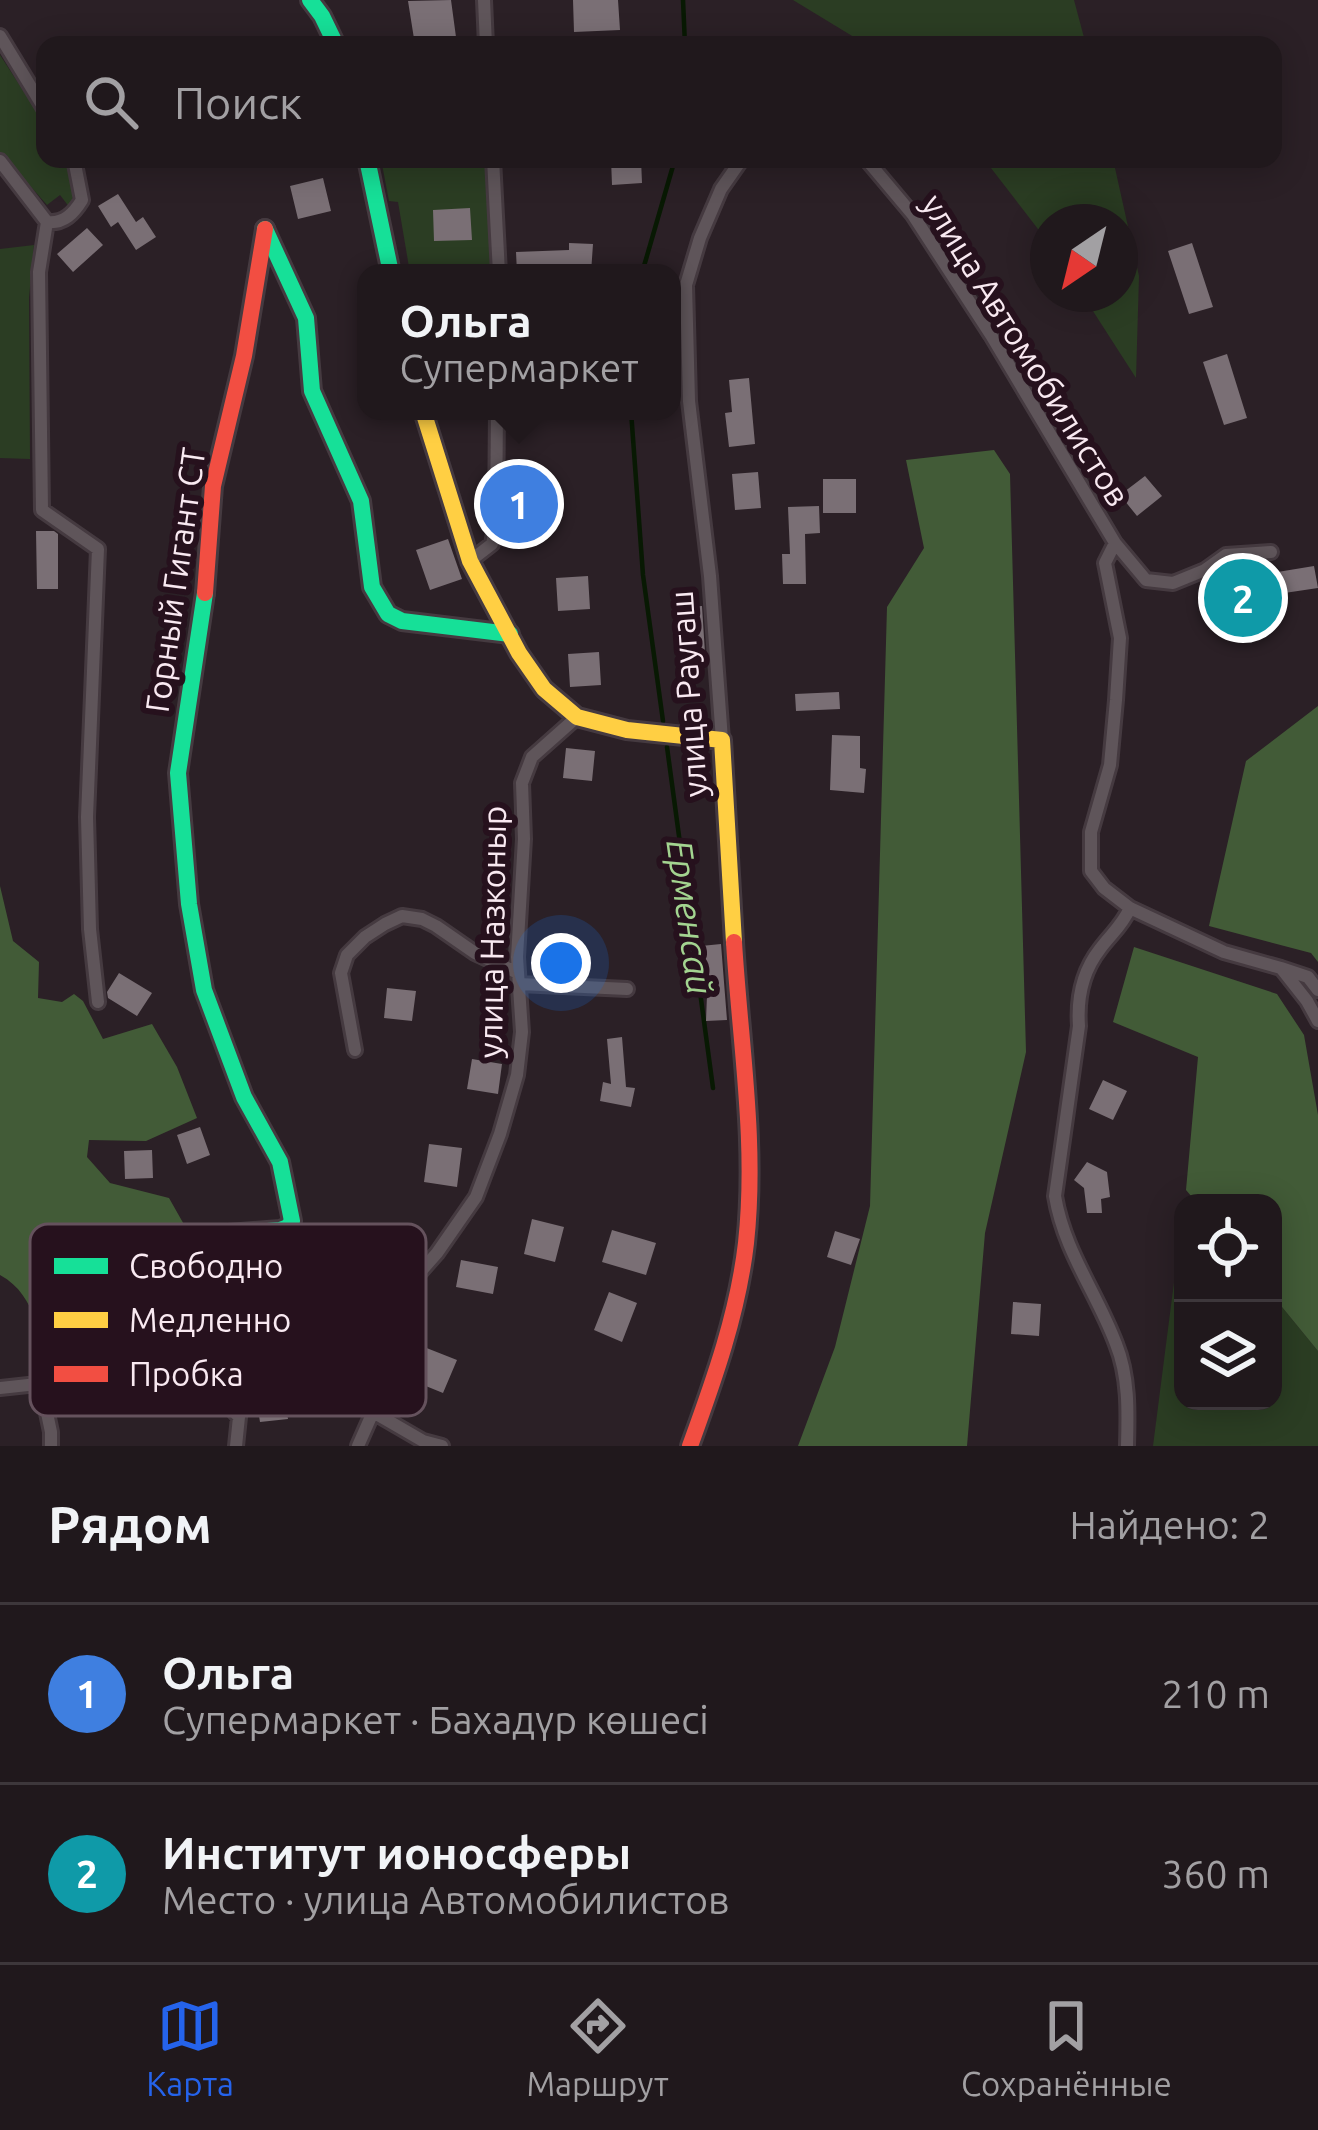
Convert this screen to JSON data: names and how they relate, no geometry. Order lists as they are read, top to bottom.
{
  "streets": {
    "street": [
      "улица Автомобилистов",
      "Горный Гигант СТ",
      "улица Раугаш",
      "улица Назконыр"
    ]
  },
  "water": ["Ерменсай"],
  "legend": ["Свободно", "Медленно", "Пробка"],
  "north": "bottom left",
  "page": {
    "search": "Поиск",
    "popup": ["Ольга", "Супермаркет"],
    "pins": ["1", "2"],
    "heading": ["Рядом", "Найдено: 2"],
    "list": [
      {
        "mark": "1",
        "name": "Ольга",
        "note": "Супермаркет · Бахадүр көшесі",
        "value": "210 m"
      },
      {
        "mark": "2",
        "name": "Институт ионосферы",
        "note": "Место · улица Автомобилистов",
        "value": "360 m"
      }
    ],
    "nav": ["Карта", "Маршрут", "Сохранённые"]
  }
}
